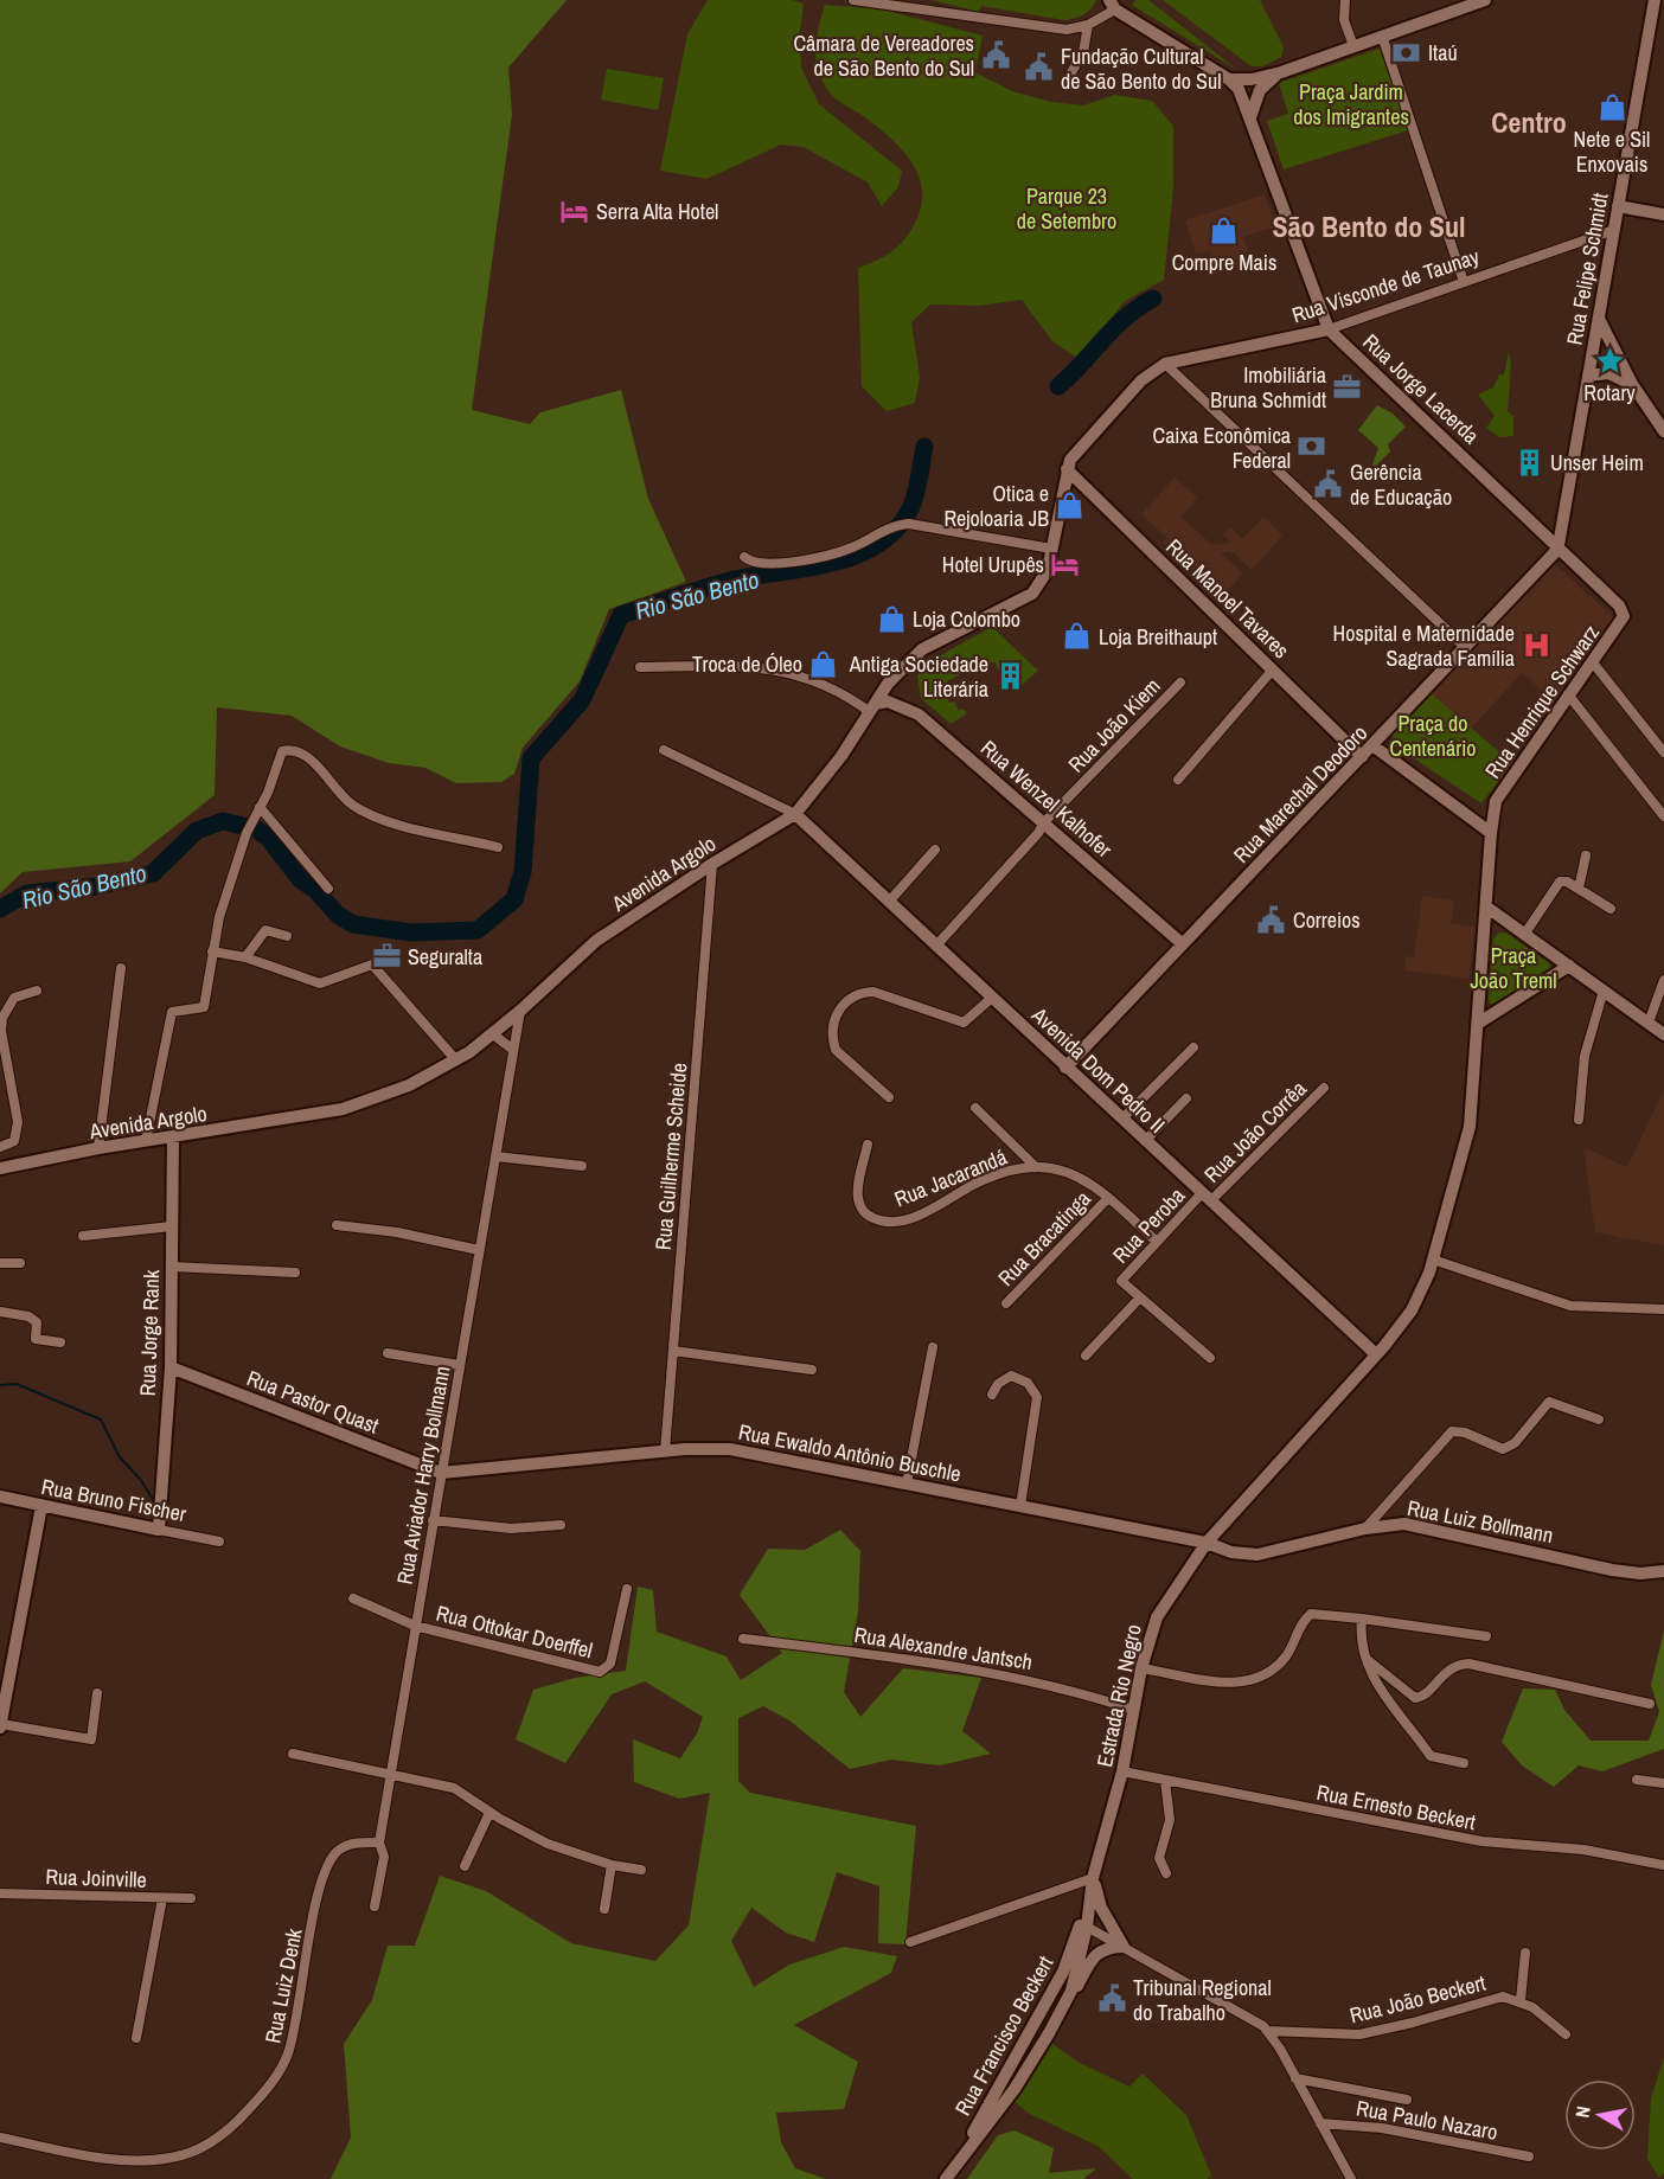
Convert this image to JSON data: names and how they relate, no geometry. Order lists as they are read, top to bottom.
{
  "streets": {
    "main road": [
      "Rua Felipe Schmidt",
      "Rua Visconde de Taunay",
      "Rua Jorge Lacerda",
      "Rua Manoel Tavares",
      "Rua Henrique Schwarz",
      "Rua Marechal Deodoro",
      "Rua Wenzel Kalhofer",
      "Avenida Argolo",
      "Avenida Dom Pedro II",
      "Rua Jorge Rank",
      "Rua Pastor Quast",
      "Rua Ewaldo Antônio Buschle",
      "Rua Bruno Fischer",
      "Rua Luiz Bollmann",
      "Estrada Rio Negro",
      "Rua Francisco Beckert"
    ],
    "street": [
      "Rua João Kiem",
      "Rua João Corrêa",
      "Rua Guilherme Scheide",
      "Rua Jacarandá",
      "Rua Peroba",
      "Rua Bracatinga",
      "Rua Aviador Harry Bollmann",
      "Rua Ottokar Doerffel",
      "Rua Alexandre Jantsch",
      "Rua Ernesto Beckert",
      "Rua Joinville",
      "Rua Luiz Denk",
      "Rua João Beckert",
      "Rua Paulo Nazaro"
    ]
  },
  "crossings": [
    ["Rua Felipe Schmidt", "Rua Visconde de Taunay"],
    ["Rua Felipe Schmidt", "Rua Jorge Lacerda"],
    ["Rua Felipe Schmidt", "Rua Henrique Schwarz"],
    ["Rua Felipe Schmidt", "Rua Marechal Deodoro"],
    ["Rua Visconde de Taunay", "Rua Jorge Lacerda"],
    ["Rua Visconde de Taunay", "Avenida Argolo"],
    ["Rua Jorge Lacerda", "Rua Henrique Schwarz"],
    ["Rua Jorge Lacerda", "Rua Marechal Deodoro"],
    ["Rua Manoel Tavares", "Rua Marechal Deodoro"],
    ["Rua Manoel Tavares", "Avenida Argolo"],
    ["Rua Henrique Schwarz", "Rua Marechal Deodoro"],
    ["Rua Henrique Schwarz", "Avenida Dom Pedro II"],
    ["Rua Henrique Schwarz", "Estrada Rio Negro"],
    ["Rua João Kiem", "Rua Wenzel Kalhofer"],
    ["Rua João Kiem", "Avenida Dom Pedro II"],
    ["Rua Marechal Deodoro", "Rua Wenzel Kalhofer"],
    ["Rua Marechal Deodoro", "Avenida Dom Pedro II"],
    ["Rua Wenzel Kalhofer", "Avenida Argolo"],
    ["Avenida Argolo", "Avenida Dom Pedro II"],
    ["Avenida Argolo", "Rua Guilherme Scheide"],
    ["Avenida Argolo", "Rua Jorge Rank"],
    ["Avenida Argolo", "Rua Aviador Harry Bollmann"],
    ["Avenida Dom Pedro II", "Rua João Corrêa"],
    ["Avenida Dom Pedro II", "Rua Peroba"],
    ["Avenida Dom Pedro II", "Estrada Rio Negro"],
    ["Rua João Corrêa", "Rua Peroba"],
    ["Rua Guilherme Scheide", "Rua Ewaldo Antônio Buschle"],
    ["Rua Jorge Rank", "Rua Pastor Quast"],
    ["Rua Jorge Rank", "Rua Bruno Fischer"],
    ["Rua Pastor Quast", "Rua Ewaldo Antônio Buschle"],
    ["Rua Pastor Quast", "Rua Aviador Harry Bollmann"],
    ["Rua Ewaldo Antônio Buschle", "Rua Aviador Harry Bollmann"],
    ["Rua Ewaldo Antônio Buschle", "Rua Luiz Bollmann"],
    ["Rua Ewaldo Antônio Buschle", "Estrada Rio Negro"],
    ["Rua Aviador Harry Bollmann", "Rua Ottokar Doerffel"],
    ["Rua Aviador Harry Bollmann", "Rua Luiz Denk"],
    ["Rua Luiz Bollmann", "Estrada Rio Negro"],
    ["Rua Alexandre Jantsch", "Estrada Rio Negro"],
    ["Estrada Rio Negro", "Rua Ernesto Beckert"],
    ["Estrada Rio Negro", "Rua Francisco Beckert"]
  ],
  "districts": ["Centro", "São Bento do Sul"],
  "water": ["Rio São Bento"],
  "parks": [
    "Praça Jardim dos Imigrantes",
    "Parque 23 de Setembro",
    "Praça do Centenário",
    "Praça João Treml"
  ],
  "places": {
    "bank": ["Itaú", "Caixa Econômica Federal"],
    "public building": [
      "Câmara de Vereadores de São Bento do Sul",
      "Fundação Cultural de São Bento do Sul",
      "Gerência de Educação",
      "Correios",
      "Tribunal Regional do Trabalho"
    ],
    "shop": [
      "Nete e Sil Enxovais",
      "Compre Mais",
      "Otica e Rejoloaria JB",
      "Loja Colombo",
      "Loja Breithaupt",
      "Troca de Óleo"
    ],
    "hotel": ["Serra Alta Hotel", "Hotel Urupês"],
    "place": ["Rotary"],
    "office": ["Imobiliária Bruna Schmidt", "Seguralta"],
    "building": ["Unser Heim", "Antiga Sociedade Literária"],
    "hospital": ["Hospital e Maternidade Sagrada Família"]
  },
  "north": "left"
}
